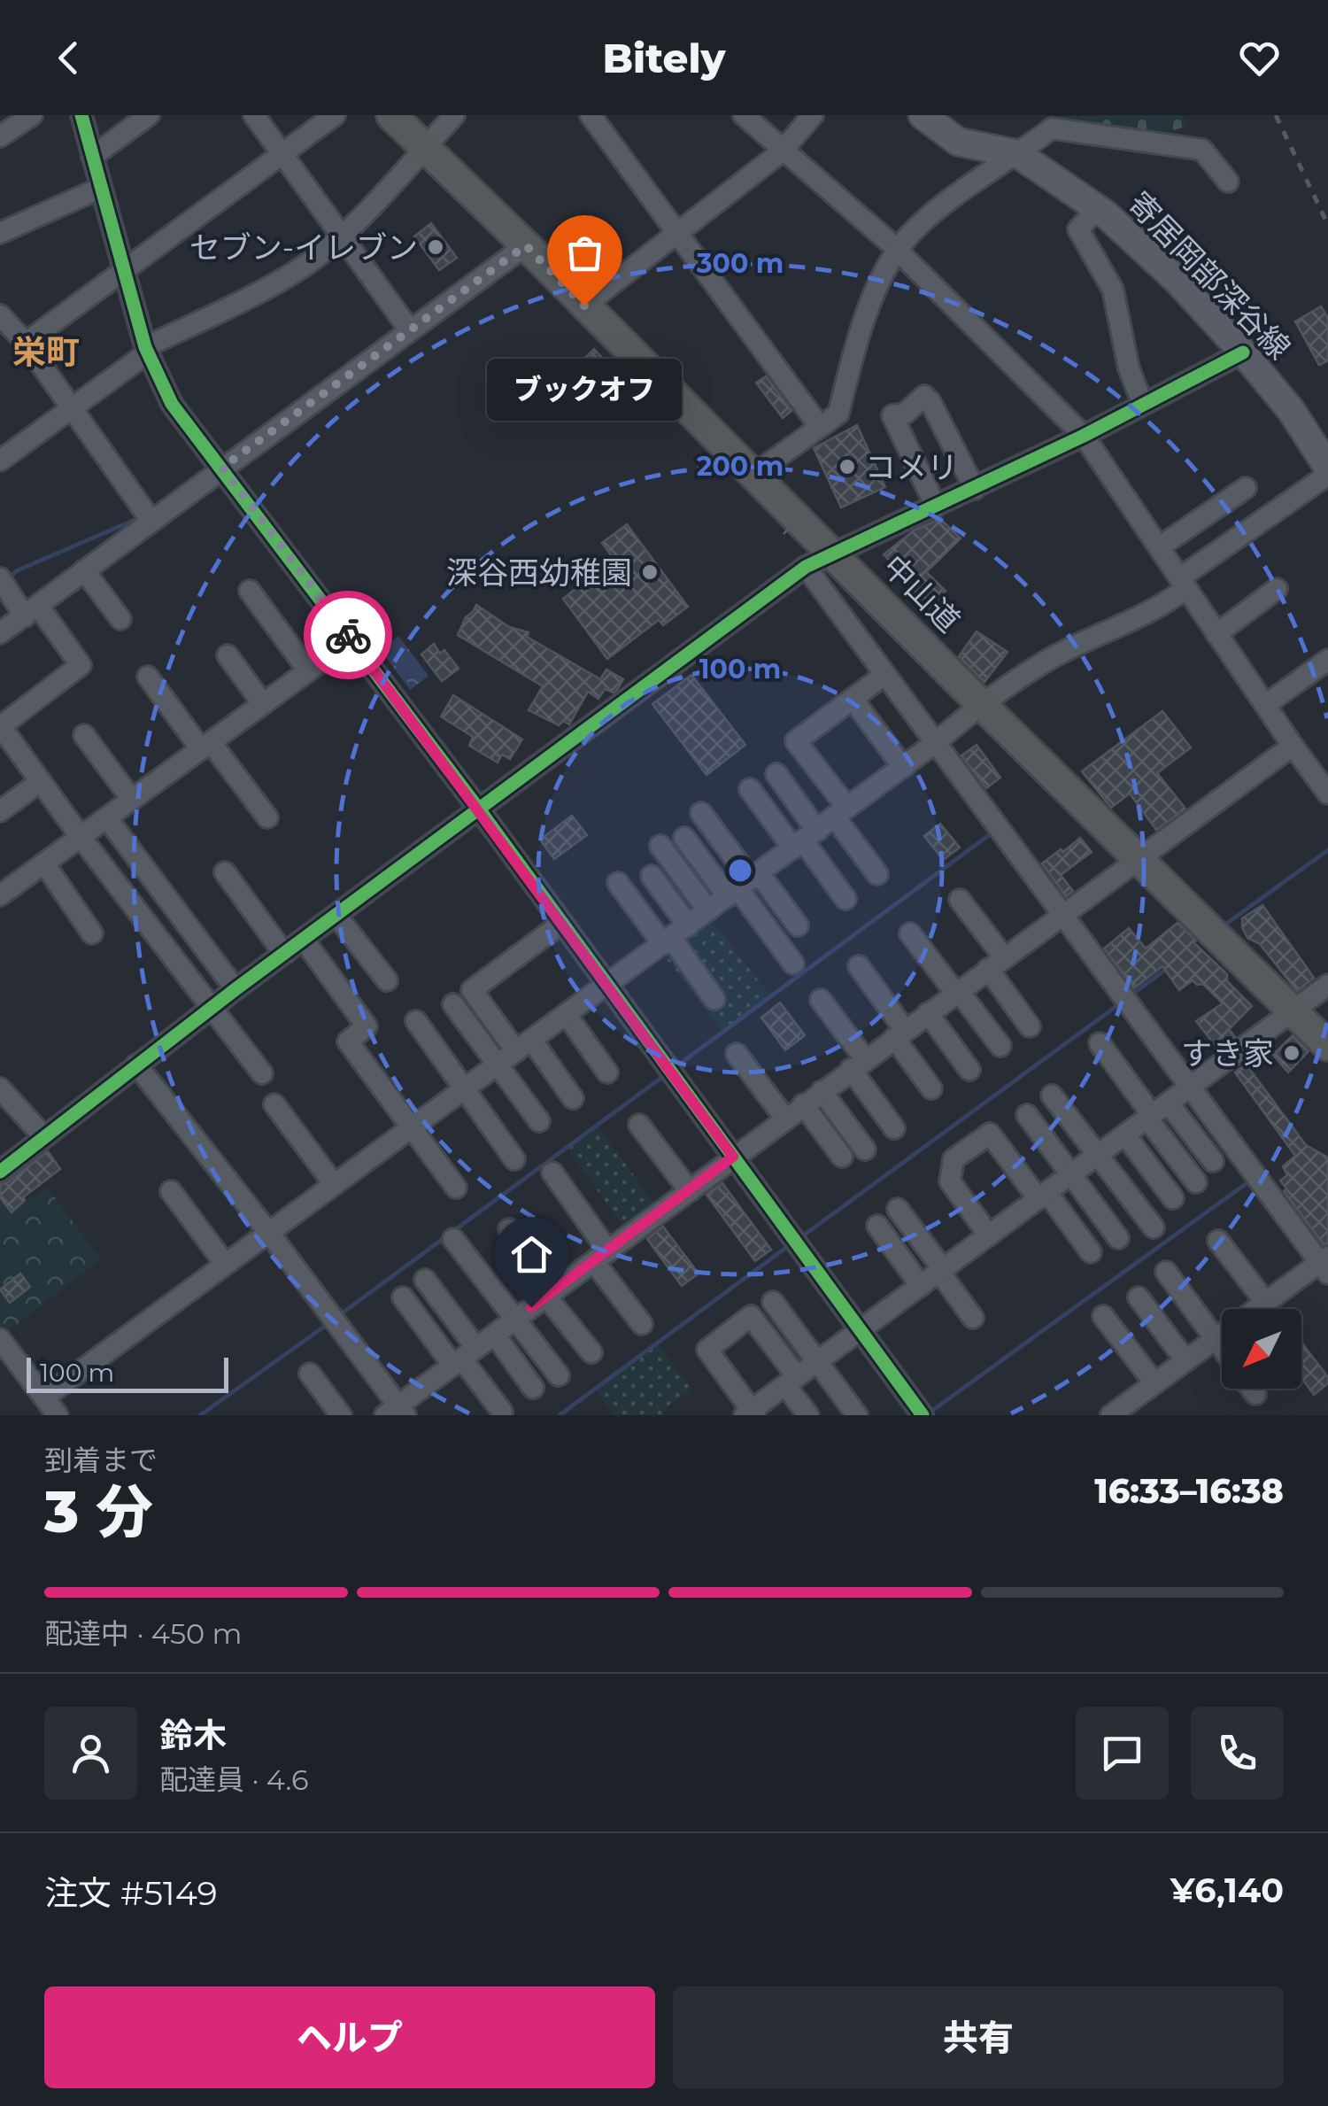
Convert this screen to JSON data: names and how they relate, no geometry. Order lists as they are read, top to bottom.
{
  "streets": {
    "highway": ["中山道"],
    "main road": ["寄居岡部深谷線"]
  },
  "districts": ["栄町"],
  "places": [
    "セブン-イレブン",
    "ブックオフ",
    "コメリ",
    "深谷西幼稚園",
    "すき家"
  ],
  "scale_bar": "100 m",
  "north": "bottom left",
  "page": {
    "header": "Bitely",
    "bubble": "ブックオフ",
    "scale": "100 m",
    "heading": ["3 分", "到着まで", "16:33–16:38"],
    "panel": [
      "鈴木",
      "配達員 · 4.6",
      "注文 #5149",
      "¥6,140"
    ],
    "bar": "配達中 · 450 m",
    "buttons": ["ヘルプ", "共有"]
  },
  "rings": ["300 m", "200 m", "100 m"]
}
